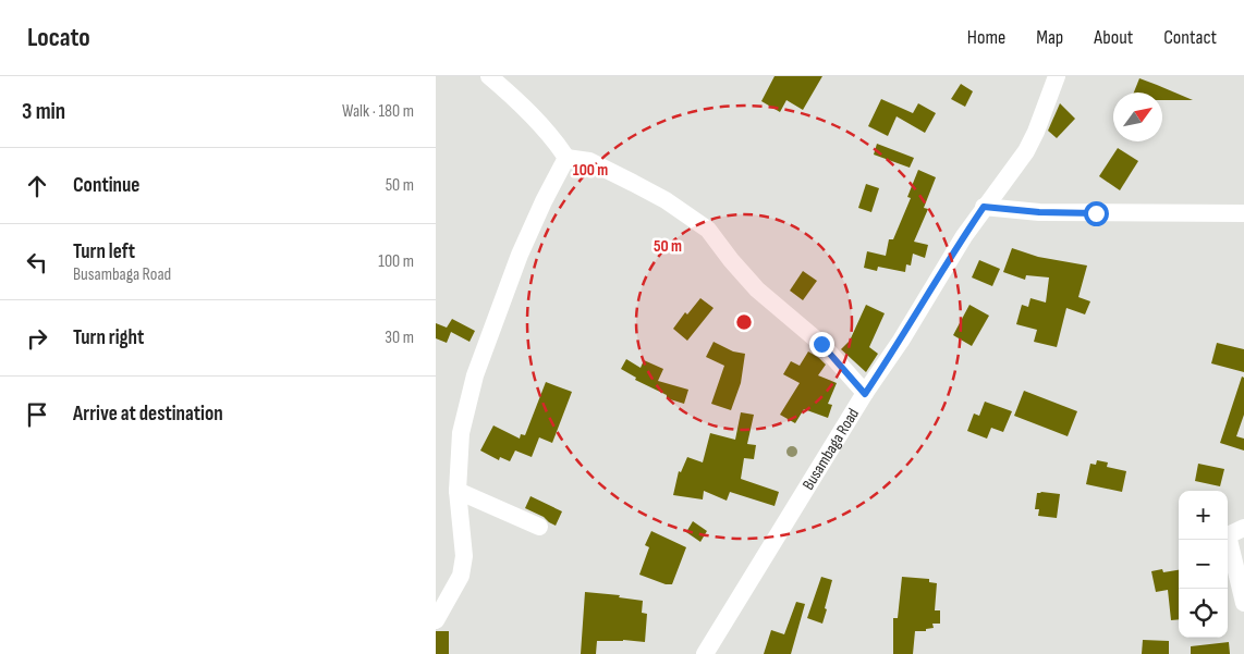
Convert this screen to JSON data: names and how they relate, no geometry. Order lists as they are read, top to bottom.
{
  "streets": {
    "street": ["Busambaga Road"]
  },
  "north": "top right",
  "page": {
    "header": "Locato",
    "nav": [
      "Home",
      "Map",
      "About",
      "Contact"
    ],
    "heading": ["3 min", "Walk · 180 m"],
    "list": [
      ["Continue", "50 m"],
      ["Turn left", "Busambaga Road", "100 m"],
      ["Turn right", "30 m"],
      "Arrive at destination"
    ],
    "map_buttons": ["+", "−"]
  },
  "rings": ["100 m", "50 m"]
}
